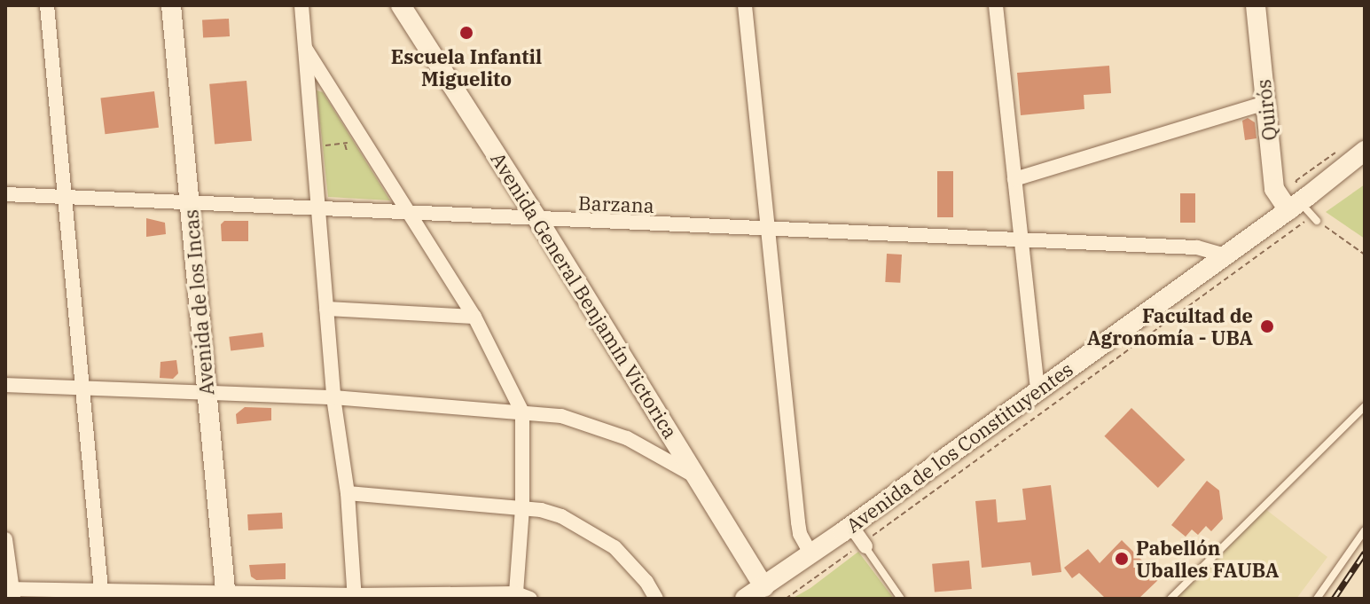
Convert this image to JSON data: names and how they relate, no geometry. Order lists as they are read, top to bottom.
{
  "streets": {
    "main road": [
      "Quirós",
      "Avenida General Benjamín Victorica",
      "Avenida de los Incas",
      "Avenida de los Constituyentes"
    ],
    "street": ["Barzana"]
  },
  "crossings": [
    ["Quirós", "Avenida de los Constituyentes"],
    ["Barzana", "Avenida General Benjamín Victorica"],
    ["Barzana", "Avenida de los Incas"],
    ["Barzana", "Avenida de los Constituyentes"],
    ["Avenida General Benjamín Victorica", "Avenida de los Constituyentes"]
  ],
  "places": ["Escuela Infantil Miguelito", "Facultad de Agronomía - UBA", "Pabellón Uballes FAUBA"]
}
